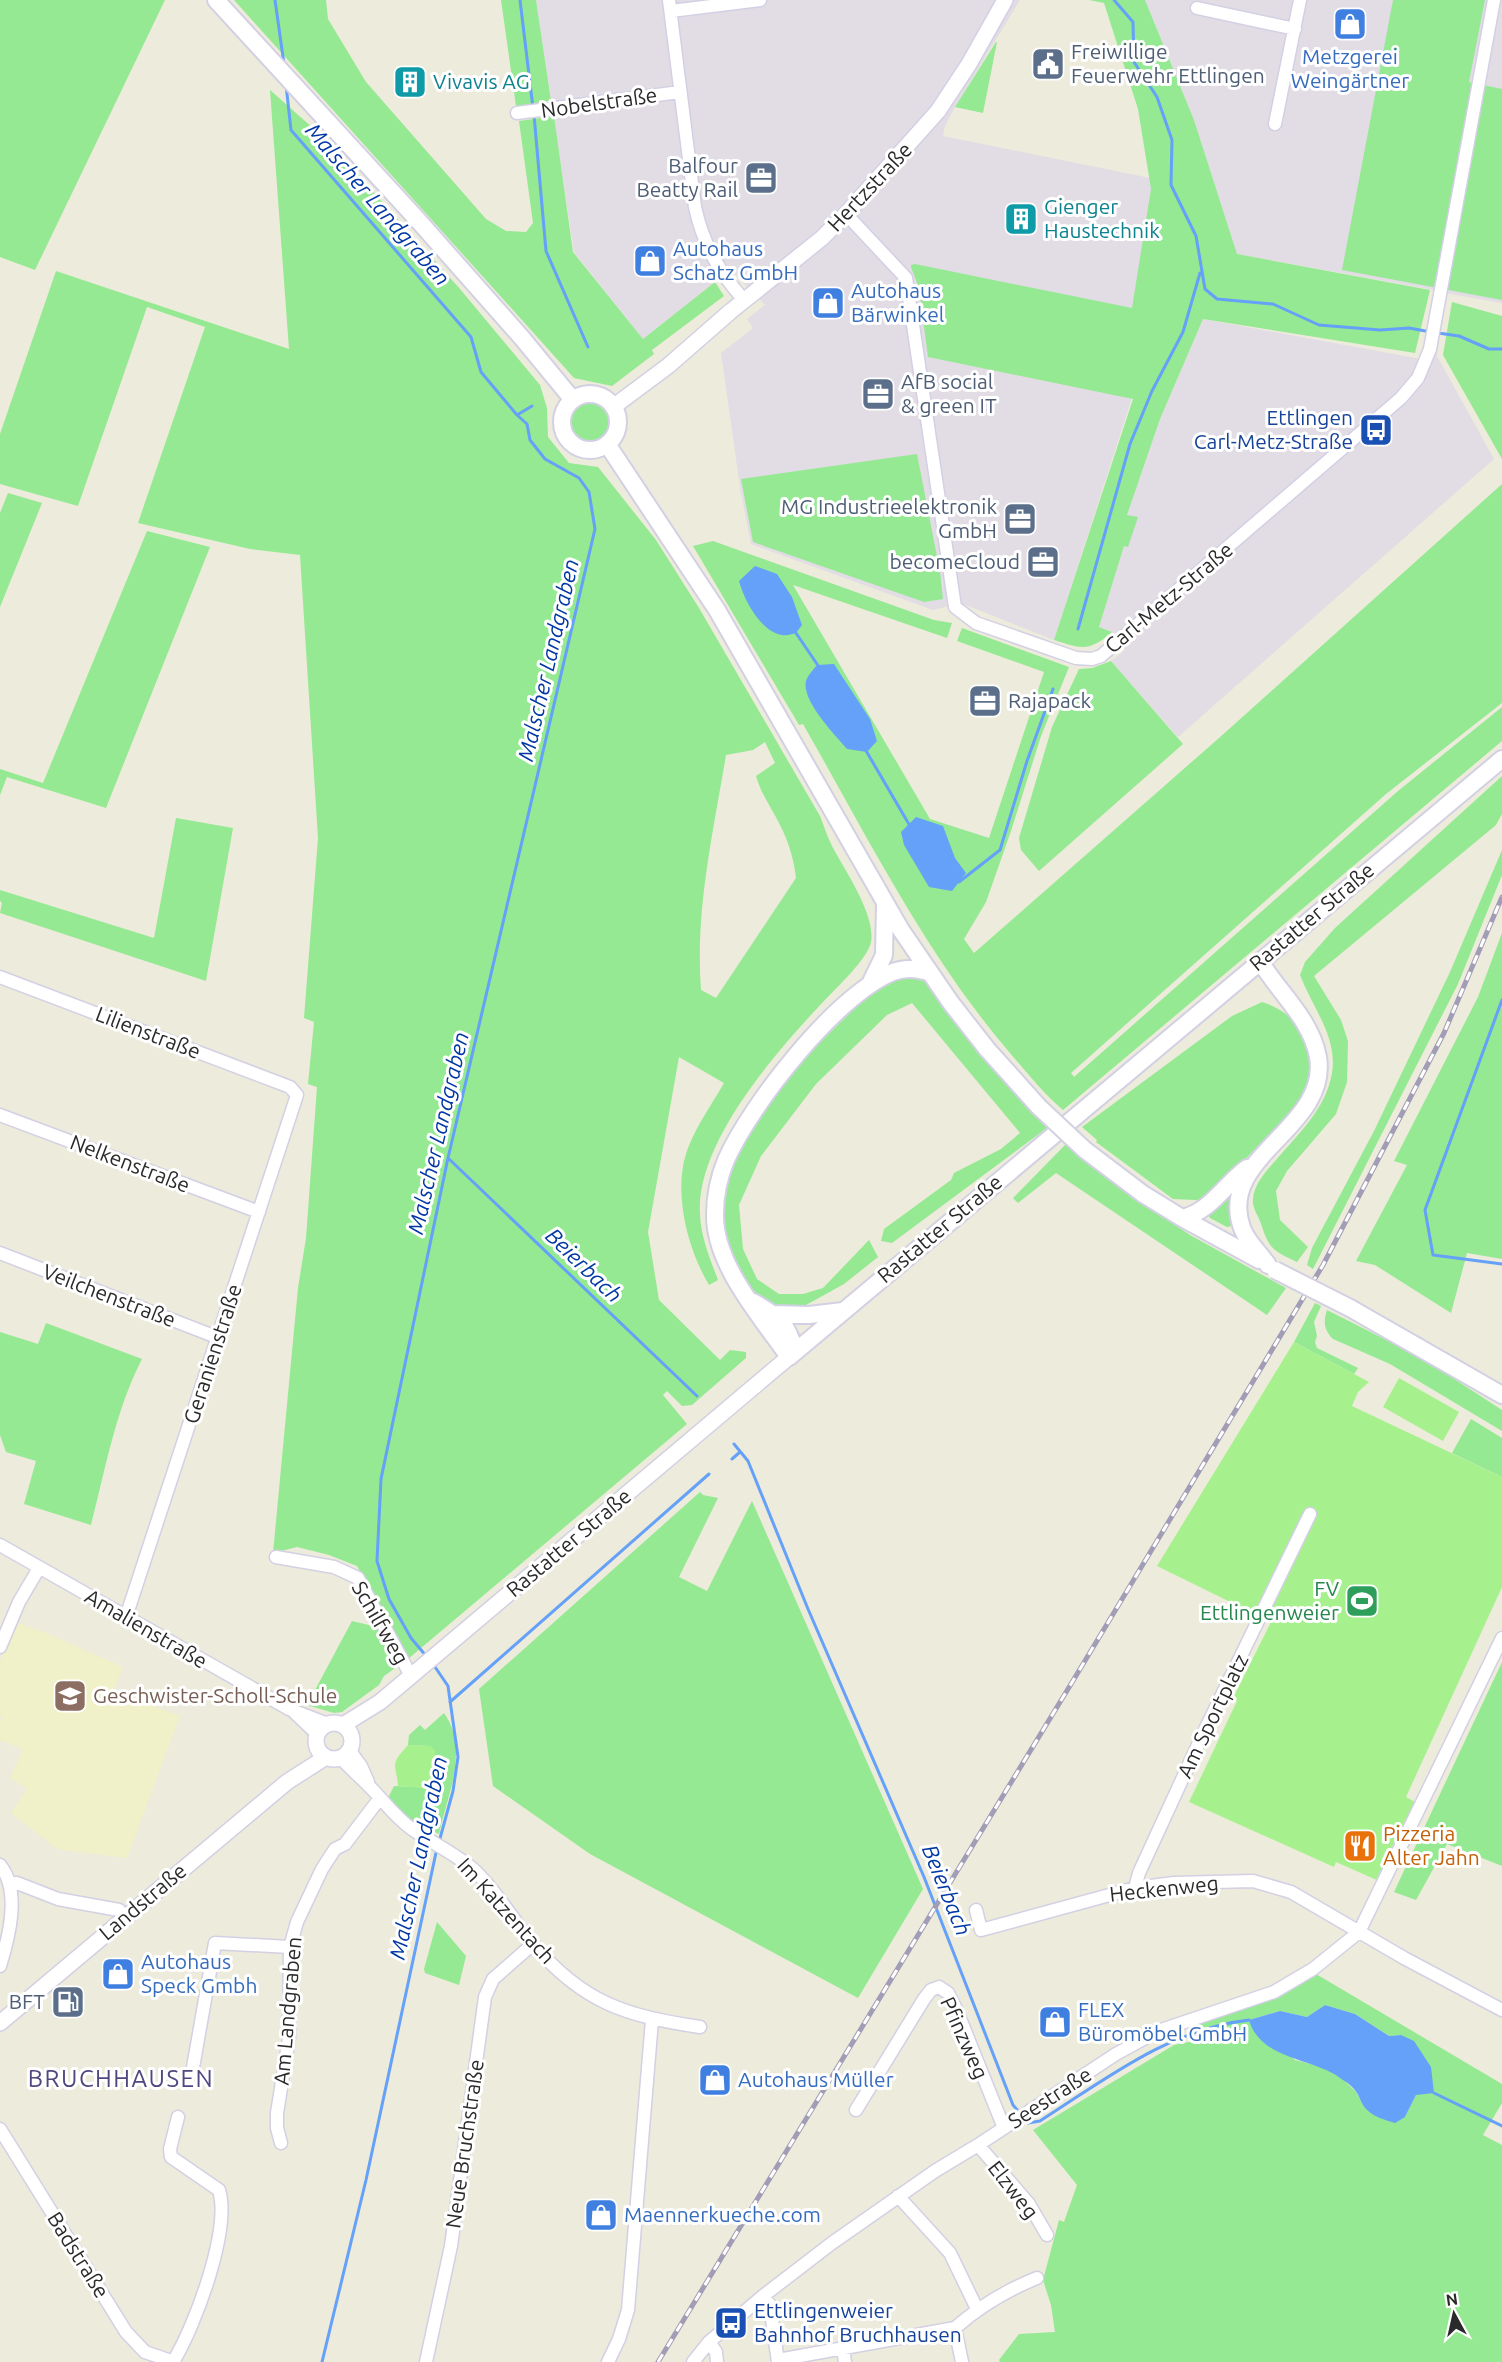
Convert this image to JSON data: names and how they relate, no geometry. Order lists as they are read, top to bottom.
{
  "streets": {
    "main road": ["Rastatter Straße"],
    "street": [
      "Nobelstraße",
      "Hertzstraße",
      "Carl-Metz-Straße",
      "Lilienstraße",
      "Nelkenstraße",
      "Veilchenstraße",
      "Geranienstraße",
      "Schilfweg",
      "Amalienstraße",
      "Am Sportplatz",
      "Heckenweg",
      "Landstraße",
      "Im Katzentach",
      "Am Landgraben",
      "Pfinzweg",
      "Seestraße",
      "Neue Bruchstraße",
      "Elzweg",
      "Badstraße"
    ]
  },
  "crossings": [
    ["Nobelstraße", "Hertzstraße"],
    ["Hertzstraße", "Carl-Metz-Straße"],
    ["Rastatter Straße", "Schilfweg"],
    ["Rastatter Straße", "Amalienstraße"],
    ["Rastatter Straße", "Landstraße"],
    ["Rastatter Straße", "Im Katzentach"],
    ["Lilienstraße", "Geranienstraße"],
    ["Nelkenstraße", "Geranienstraße"],
    ["Veilchenstraße", "Geranienstraße"],
    ["Geranienstraße", "Amalienstraße"],
    ["Amalienstraße", "Landstraße"],
    ["Amalienstraße", "Im Katzentach"],
    ["Am Sportplatz", "Heckenweg"],
    ["Heckenweg", "Seestraße"],
    ["Landstraße", "Im Katzentach"],
    ["Im Katzentach", "Am Landgraben"],
    ["Im Katzentach", "Neue Bruchstraße"],
    ["Pfinzweg", "Seestraße"],
    ["Seestraße", "Elzweg"]
  ],
  "districts": ["BRUCHHAUSEN"],
  "water": ["Malscher Landgraben", "Beierbach"],
  "places": {
    "shop": [
      "Metzgerei Weingärtner",
      "Autohaus Schatz GmbH",
      "Autohaus Bärwinkel",
      "Autohaus Speck Gmbh",
      "FLEX Büromöbel GmbH",
      "Autohaus Müller",
      "Maennerkueche.com"
    ],
    "public building": ["Freiwillige Feuerwehr Ettlingen"],
    "building": ["Vivavis AG", "Gienger Haustechnik"],
    "office": [
      "Balfour Beatty Rail",
      "AfB social & green IT",
      "MG Industrieelektronik GmbH",
      "becomeCloud",
      "Rajapack"
    ],
    "bus stop": ["Ettlingen Carl-Metz-Straße", "Ettlingenweier Bahnhof Bruchhausen"],
    "sports": ["FV Ettlingenweier"],
    "school or university": ["Geschwister-Scholl-Schule"],
    "restaurant": ["Pizzeria Alter Jahn"],
    "fuel station": ["BFT"]
  },
  "north": "top"
}
